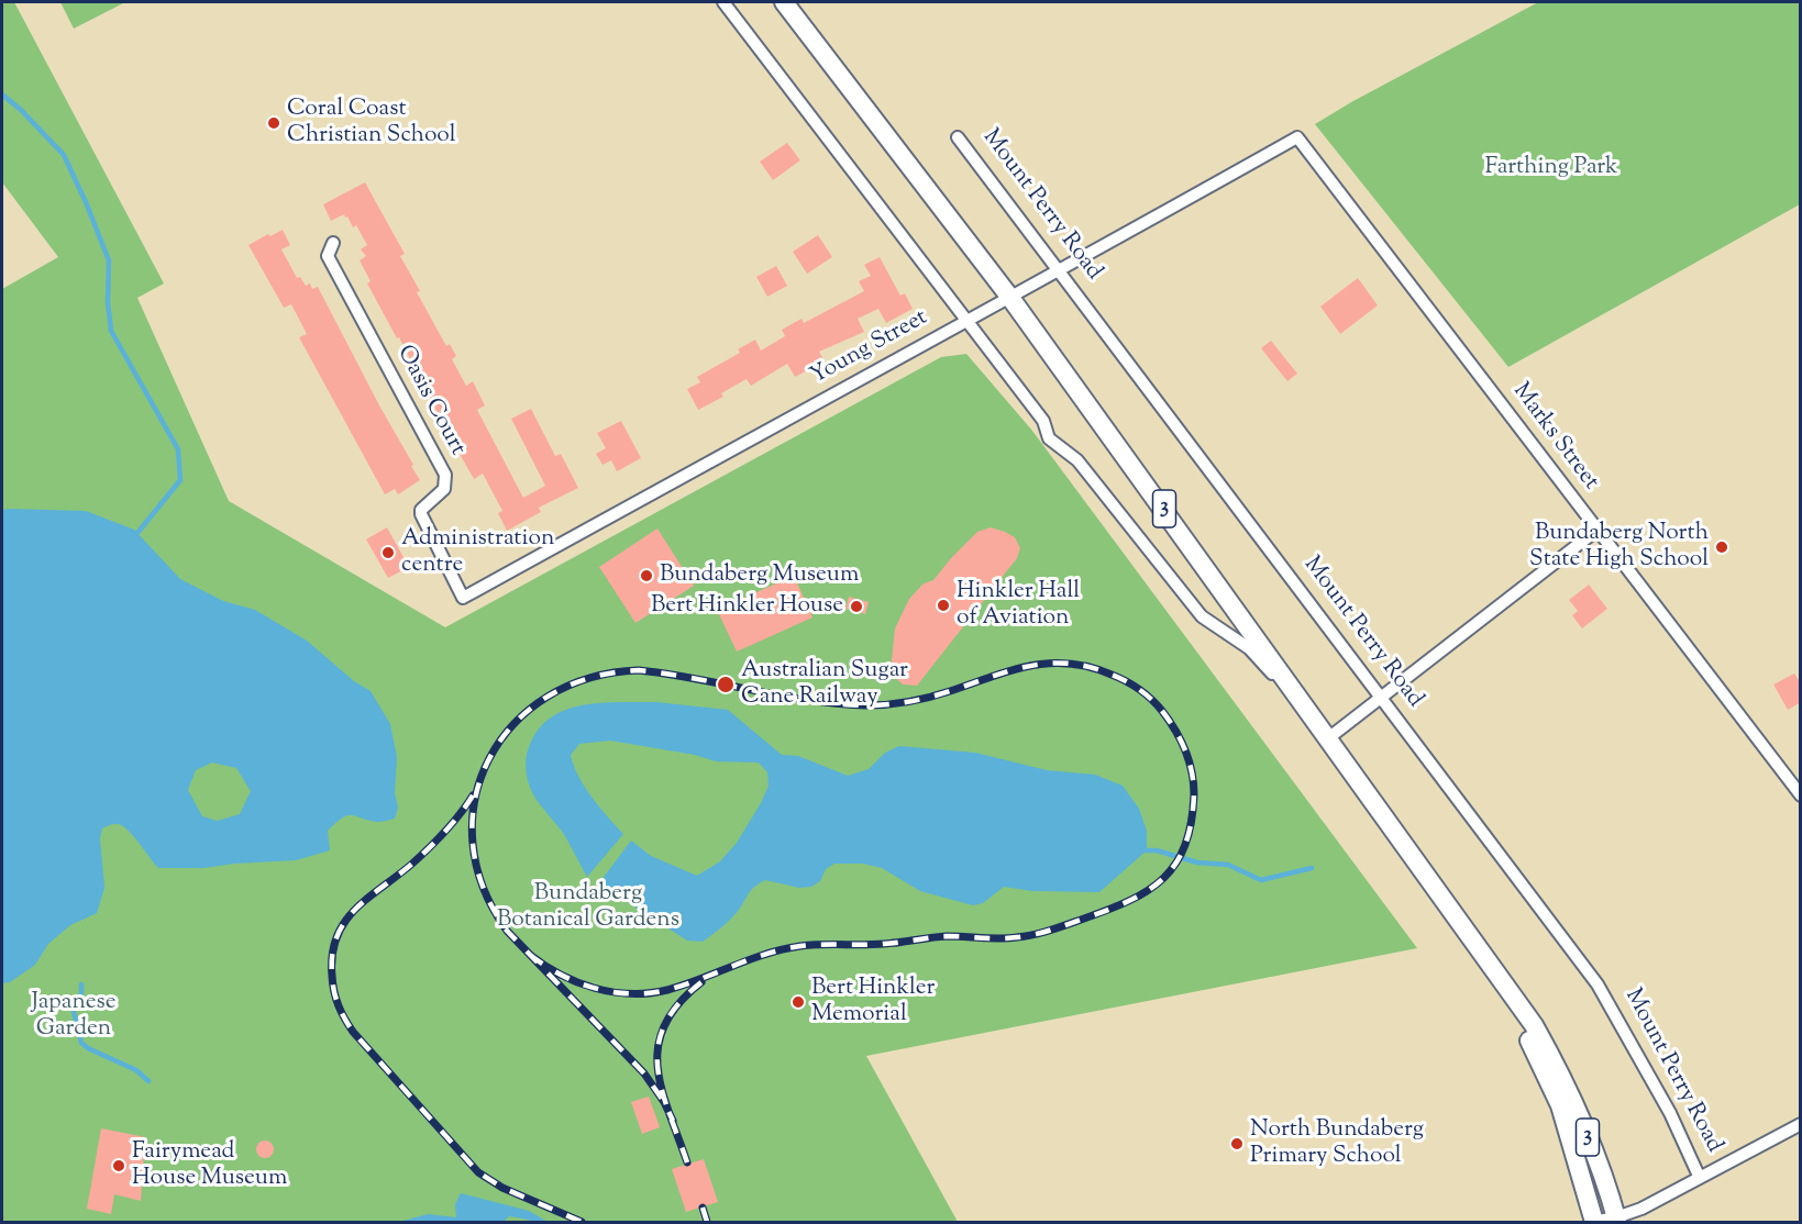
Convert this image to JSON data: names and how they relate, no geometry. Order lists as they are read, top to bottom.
{
  "streets": {
    "main road": ["3"],
    "street": [
      "Mount Perry Road",
      "Young Street",
      "Oasis Court",
      "Marks Street"
    ]
  },
  "crossings": [
    ["Mount Perry Road", "Young Street"],
    ["Young Street", "Oasis Court"],
    ["Young Street", "Marks Street"],
    ["Young Street", "3"]
  ],
  "parks": ["Farthing Park", "Bundaberg Botanical Gardens", "Japanese Garden"],
  "places": [
    "Coral Coast Christian School",
    "Bundaberg North State High School",
    "Administration centre",
    "Bundaberg Museum",
    "Hinkler Hall of Aviation",
    "Bert Hinkler House",
    "Australian Sugar Cane Railway",
    "Bert Hinkler Memorial",
    "North Bundaberg Primary School",
    "Fairymead House Museum"
  ]
}
